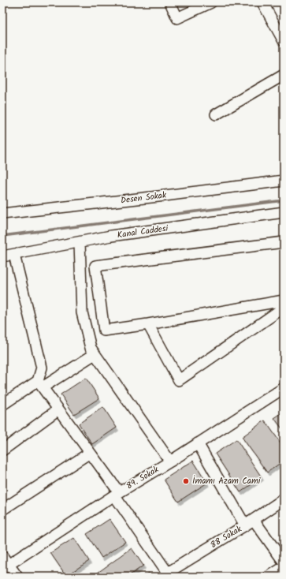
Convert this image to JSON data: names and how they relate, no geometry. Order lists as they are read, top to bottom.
{
  "streets": {
    "street": [
      "Desen Sokak",
      "Kanal Caddesi",
      "89. Sokak",
      "88 Sokak"
    ]
  },
  "places": ["İmamı Azam Cami"]
}
